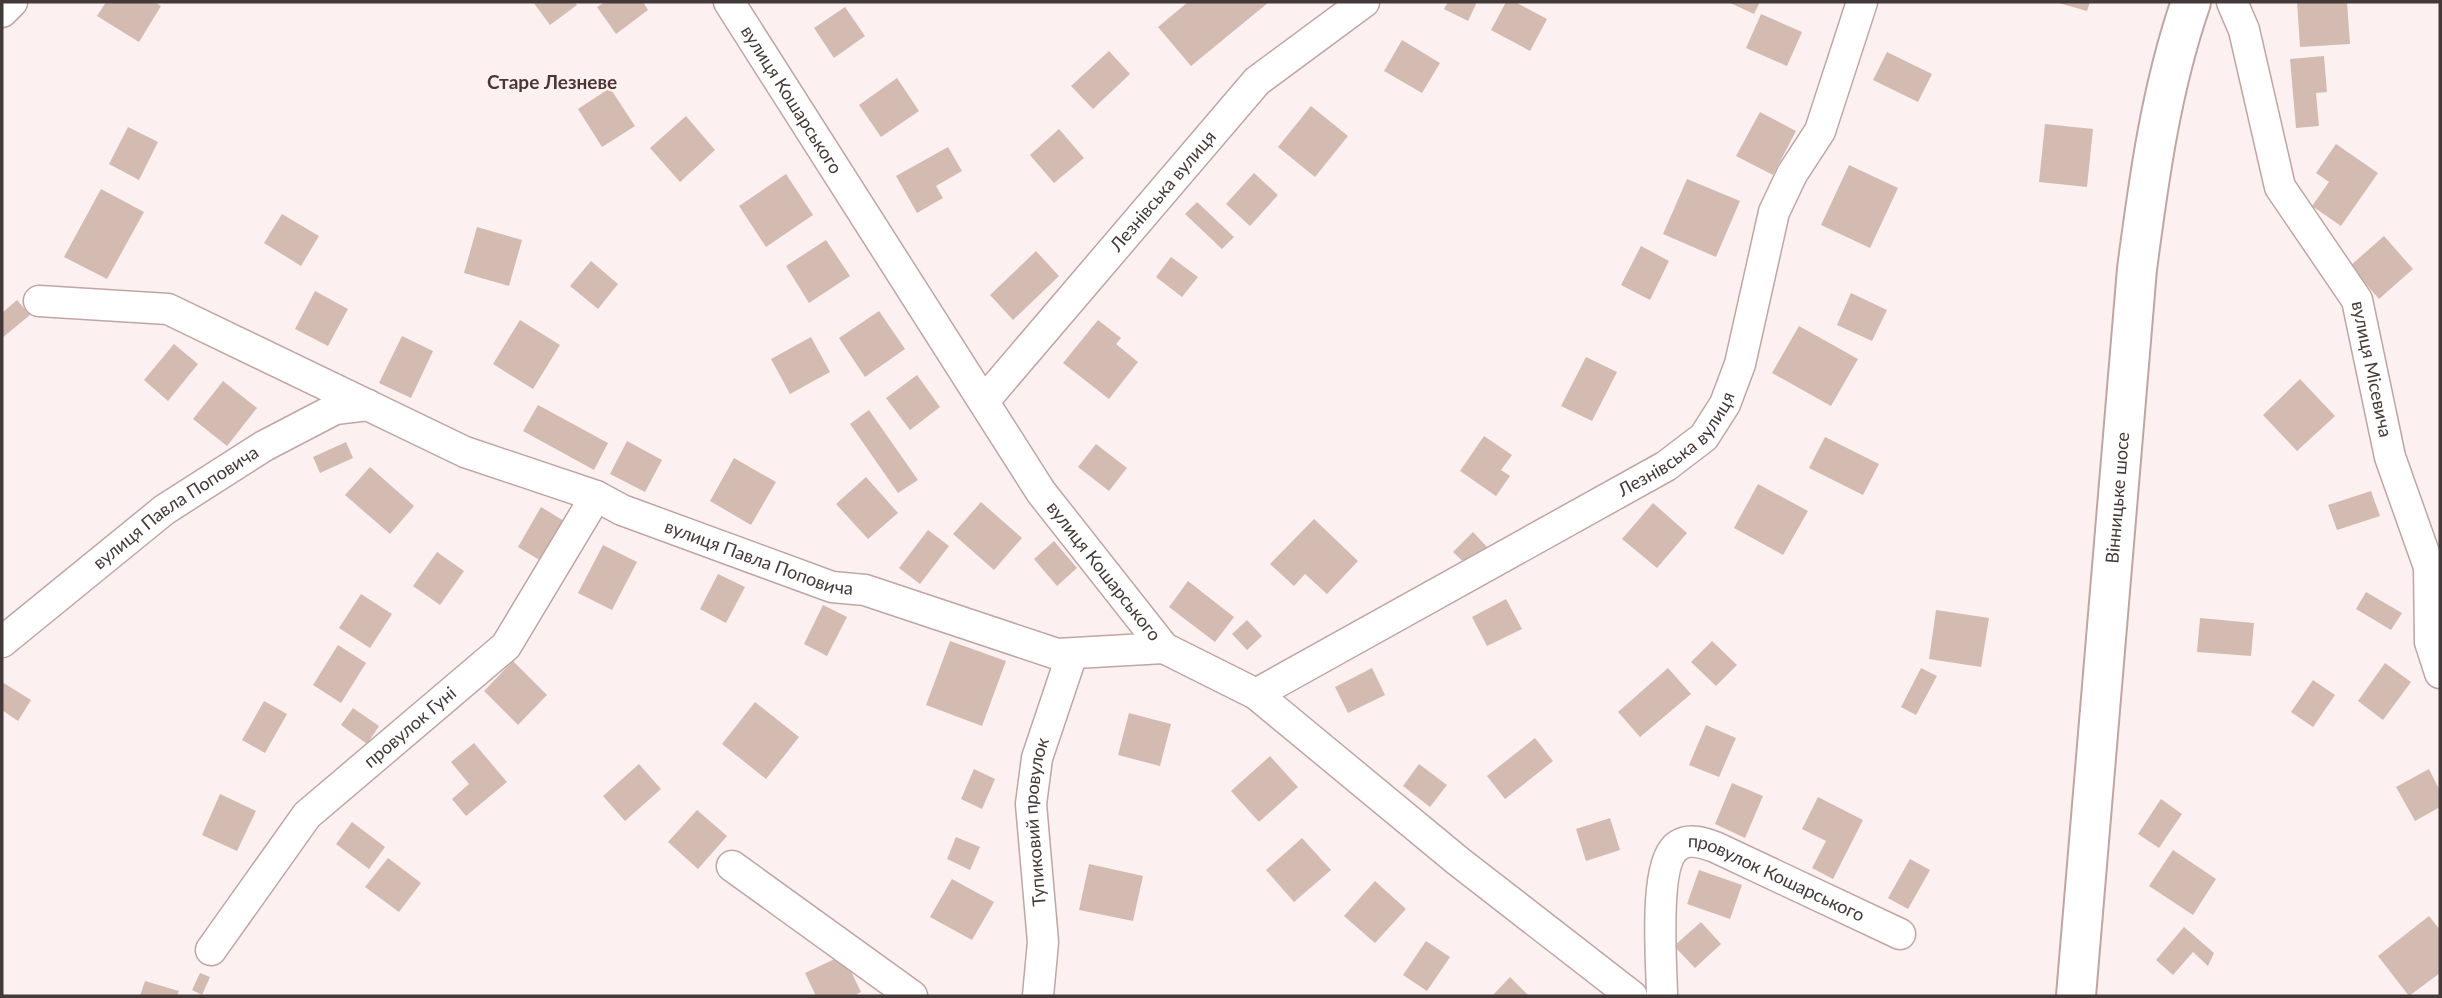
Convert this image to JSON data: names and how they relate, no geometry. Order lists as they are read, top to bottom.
{
  "streets": {
    "main road": ["Вінницьке шосе"],
    "street": [
      "вулиця Кошарського",
      "Лезнівська вулиця",
      "вулиця Місевича",
      "вулиця Павла Поповича",
      "провулок Гуні",
      "Тупиковий провулок",
      "провулок Кошарського"
    ]
  },
  "crossings": [
    ["вулиця Кошарського", "Лезнівська вулиця"],
    ["вулиця Кошарського", "вулиця Павла Поповича"],
    ["вулиця Павла Поповича", "провулок Гуні"],
    ["вулиця Павла Поповича", "Тупиковий провулок"]
  ],
  "districts": ["Старе Лезневе"]
}
